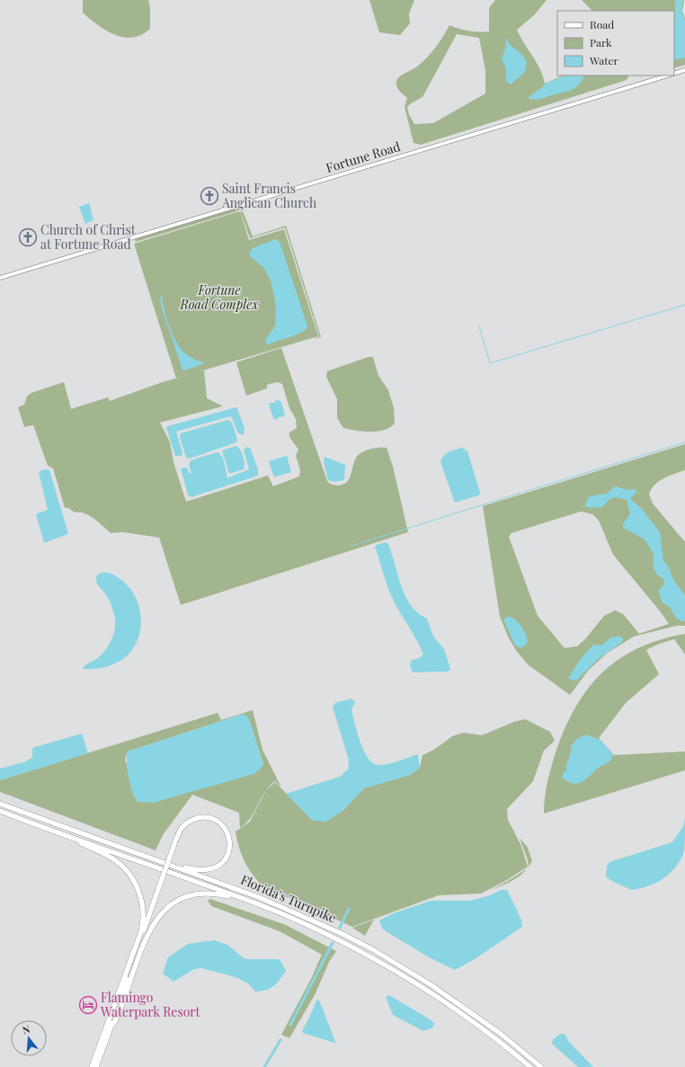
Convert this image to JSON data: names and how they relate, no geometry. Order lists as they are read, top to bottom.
{
  "streets": {
    "highway": ["Florida's Turnpike"],
    "street": ["Fortune Road"]
  },
  "parks": ["Fortune Road Complex"],
  "places": {
    "church": ["Saint Francis Anglican Church", "Church of Christ at Fortune Road"],
    "hotel": ["Flamingo Waterpark Resort"]
  },
  "legend": ["Road", "Park", "Water"],
  "north": "top"
}
